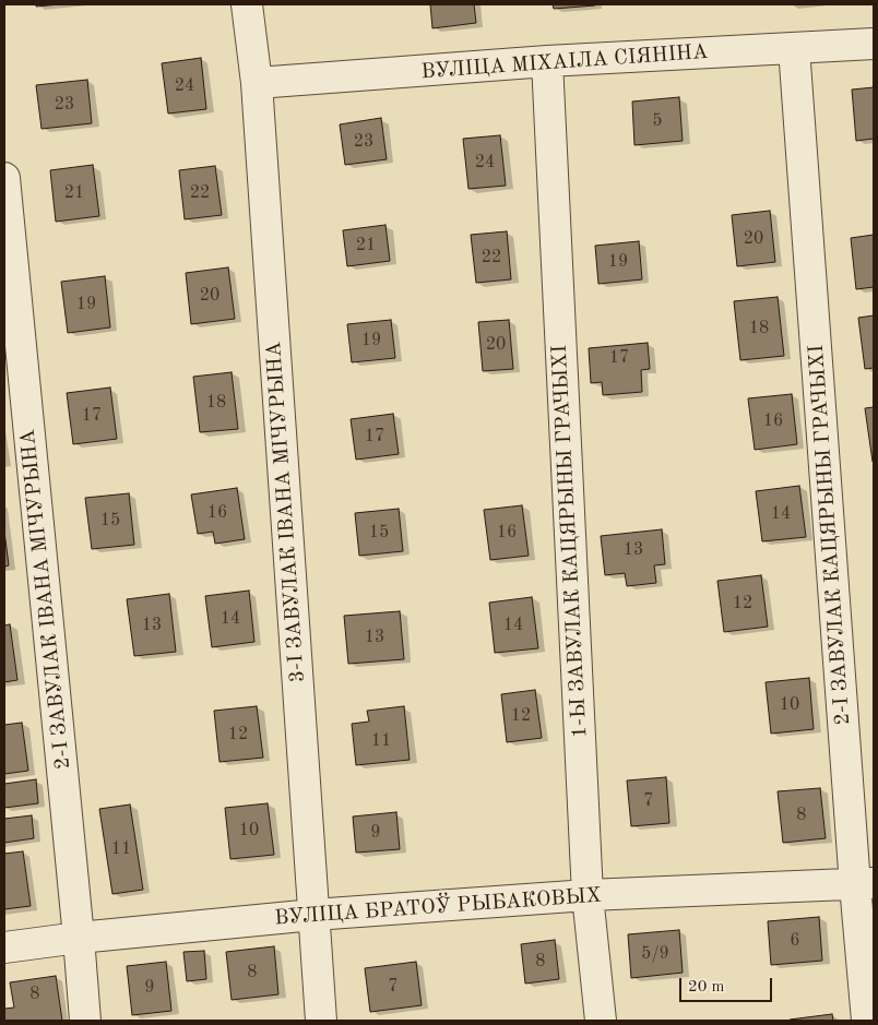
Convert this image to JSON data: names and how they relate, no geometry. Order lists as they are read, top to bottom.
{
  "streets": {
    "street": [
      "ВУЛІЦА МІХАІЛА СІЯНІНА",
      "3-І ЗАВУЛАК ІВАНА МІЧУРЫНА",
      "2-І ЗАВУЛАК КАЦЯРЫНЫ ГРАЧЫХІ",
      "1-Ы ЗАВУЛАК КАЦЯРЫНЫ ГРАЧЫХІ",
      "2-І ЗАВУЛАК ІВАНА МІЧУРЫНА",
      "ВУЛІЦА БРАТОЎ РЫБАКОВЫХ"
    ]
  },
  "crossings": [
    ["ВУЛІЦА МІХАІЛА СІЯНІНА", "3-І ЗАВУЛАК ІВАНА МІЧУРЫНА"],
    ["ВУЛІЦА МІХАІЛА СІЯНІНА", "2-І ЗАВУЛАК КАЦЯРЫНЫ ГРАЧЫХІ"],
    ["ВУЛІЦА МІХАІЛА СІЯНІНА", "1-Ы ЗАВУЛАК КАЦЯРЫНЫ ГРАЧЫХІ"],
    ["3-І ЗАВУЛАК ІВАНА МІЧУРЫНА", "ВУЛІЦА БРАТОЎ РЫБАКОВЫХ"],
    ["2-І ЗАВУЛАК КАЦЯРЫНЫ ГРАЧЫХІ", "ВУЛІЦА БРАТОЎ РЫБАКОВЫХ"],
    ["1-Ы ЗАВУЛАК КАЦЯРЫНЫ ГРАЧЫХІ", "ВУЛІЦА БРАТОЎ РЫБАКОВЫХ"],
    ["2-І ЗАВУЛАК ІВАНА МІЧУРЫНА", "ВУЛІЦА БРАТОЎ РЫБАКОВЫХ"]
  ],
  "house_numbers": [
    "24",
    "23",
    "5",
    "23",
    "24",
    "21",
    "22",
    "20",
    "21",
    "22",
    "19",
    "20",
    "19",
    "18",
    "19",
    "20",
    "17",
    "18",
    "17",
    "16",
    "17",
    "16",
    "14",
    "15",
    "15",
    "16",
    "13",
    "12",
    "14",
    "13",
    "14",
    "13",
    "10",
    "12",
    "12",
    "11",
    "7",
    "8",
    "10",
    "9",
    "11",
    "6",
    "5/9",
    "8",
    "8",
    "7",
    "9",
    "8"
  ],
  "scale_bar": "20 m"
}
